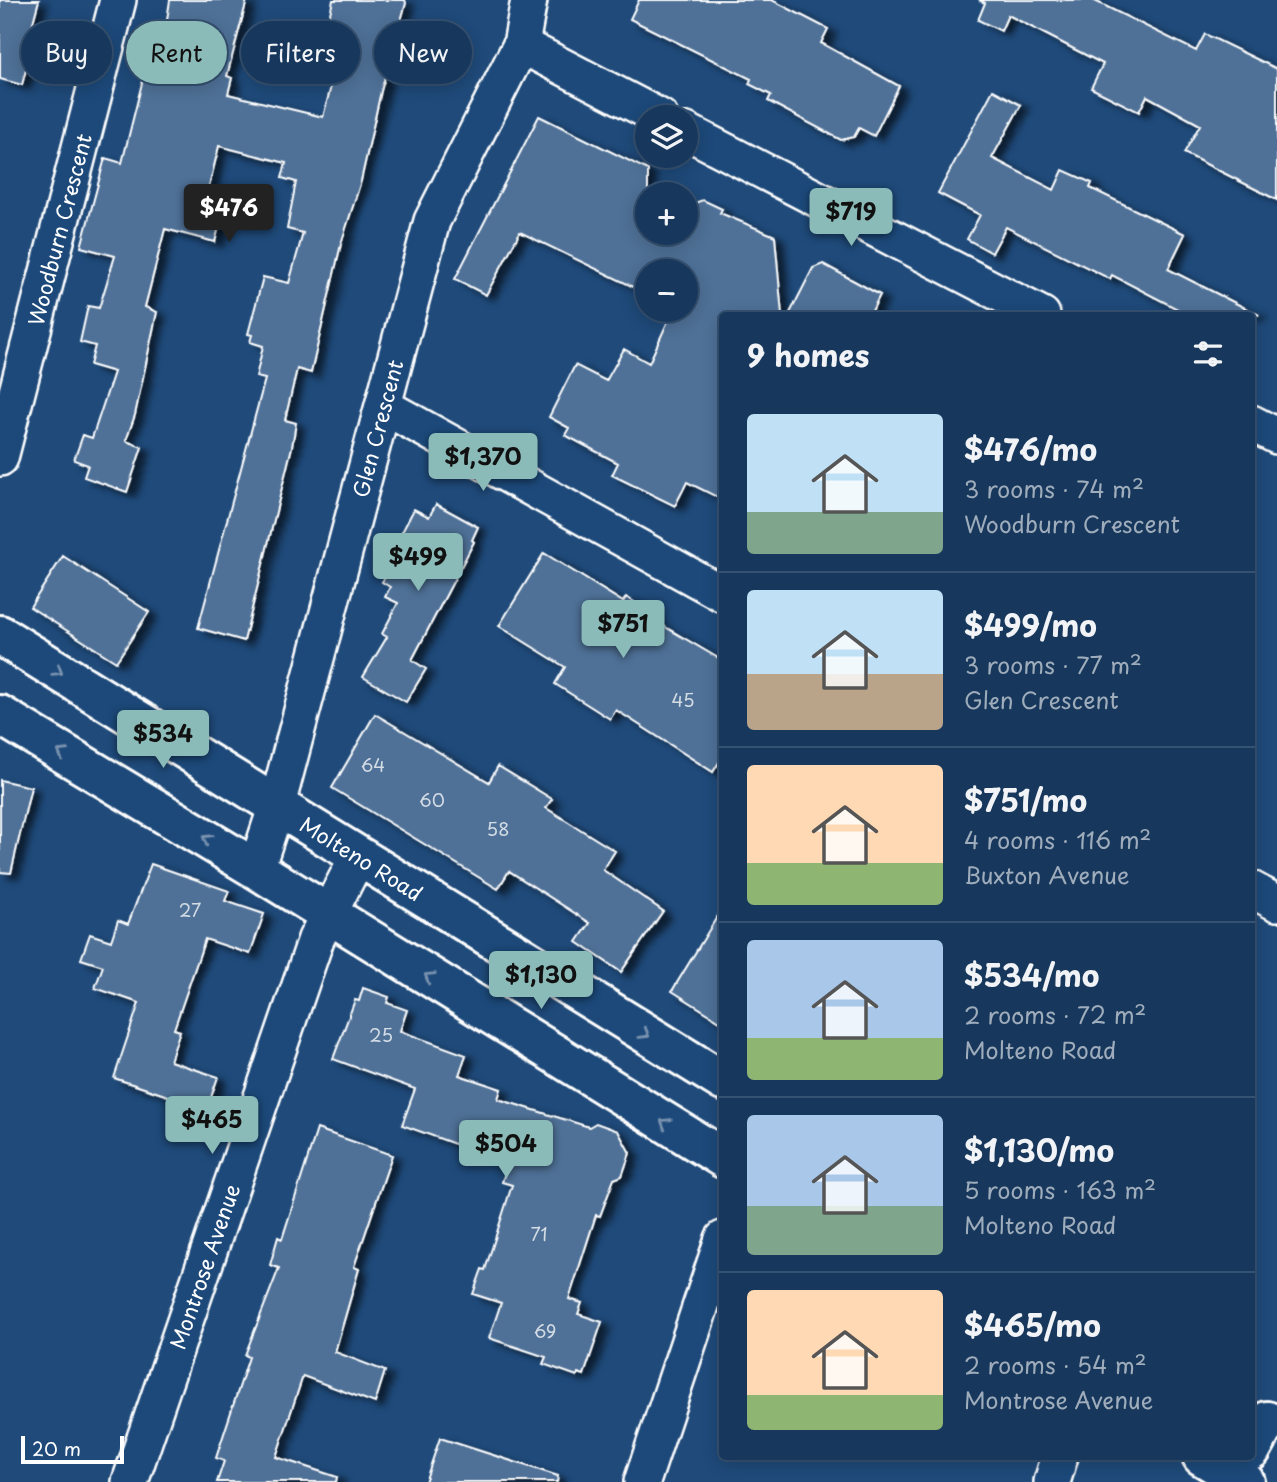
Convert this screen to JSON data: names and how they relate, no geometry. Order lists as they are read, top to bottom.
{
  "streets": {
    "street": [
      "Woodburn Crescent",
      "Glen Crescent",
      "Molteno Road",
      "Montrose Avenue"
    ]
  },
  "crossings": [
    ["Glen Crescent", "Molteno Road"],
    ["Molteno Road", "Montrose Avenue"]
  ],
  "house_numbers": [
    "45",
    "64",
    "60",
    "58",
    "27",
    "25",
    "71",
    "69"
  ],
  "scale_bar": "20 m",
  "page": {
    "chip": [
      "Buy",
      "Rent",
      "Filters",
      "New"
    ],
    "map_buttons": ["+", "−"],
    "price": [
      "$476",
      "$719",
      "$1,370",
      "$499",
      "$751",
      "$534",
      "$1,130",
      "$465",
      "$504"
    ],
    "heading": "9 homes",
    "list": [
      {
        "name": "$476/mo",
        "note": "3 rooms · 74 m² · Woodburn Crescent"
      },
      {
        "name": "$499/mo",
        "note": "3 rooms · 77 m² · Glen Crescent"
      },
      {
        "name": "$751/mo",
        "note": "4 rooms · 116 m² · Buxton Avenue"
      },
      {
        "name": "$534/mo",
        "note": "2 rooms · 72 m² · Molteno Road"
      },
      {
        "name": "$1,130/mo",
        "note": "5 rooms · 163 m² · Molteno Road"
      },
      {
        "name": "$465/mo",
        "note": "2 rooms · 54 m² · Montrose Avenue"
      }
    ],
    "scale": "20 m"
  }
}
